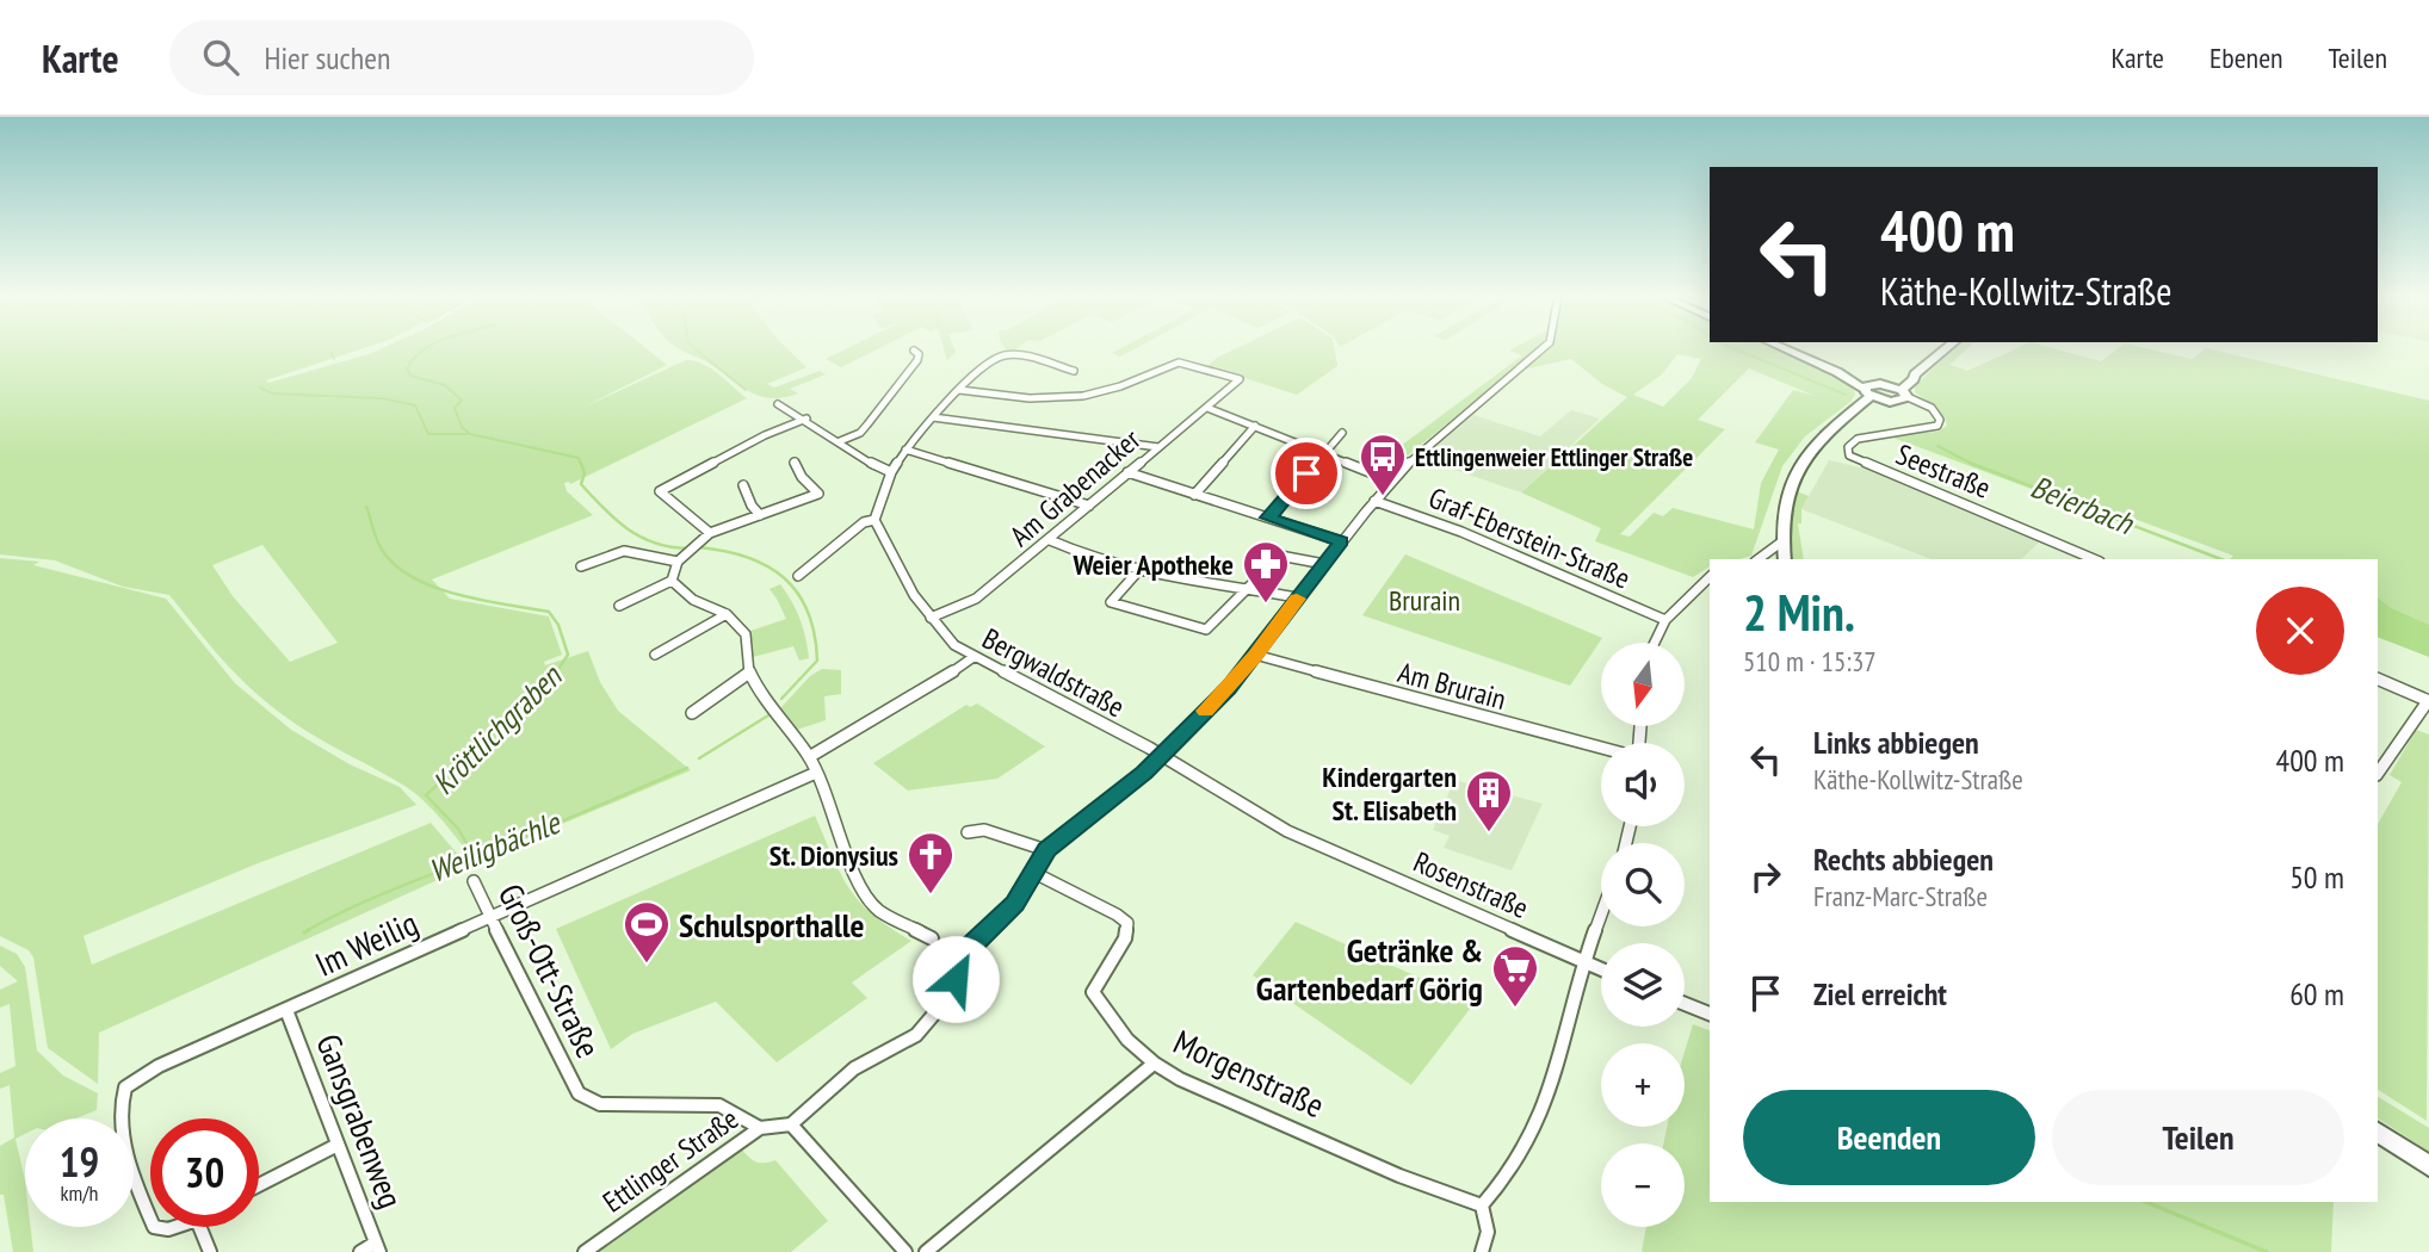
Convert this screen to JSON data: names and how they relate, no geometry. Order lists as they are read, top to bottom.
{
  "streets": {
    "street": [
      "Seestraße",
      "Am Grabenacker",
      "Graf-Eberstein-Straße",
      "Bergwaldstraße",
      "Am Brurain",
      "Rosenstraße",
      "Im Weilig",
      "Groß-Ott-Straße",
      "Morgenstraße",
      "Gansgrabenweg",
      "Ettlinger Straße"
    ]
  },
  "crossings": [
    ["Am Grabenacker", "Bergwaldstraße"],
    ["Bergwaldstraße", "Rosenstraße"],
    ["Im Weilig", "Groß-Ott-Straße"],
    ["Im Weilig", "Gansgrabenweg"],
    ["Groß-Ott-Straße", "Ettlinger Straße"]
  ],
  "water": ["Beierbach", "Kröttlichgraben", "Weiligbächle"],
  "parks": ["Brurain"],
  "places": {
    "bus stop": ["Ettlingenweier Ettlinger Straße"],
    "pharmacy": ["Weier Apotheke"],
    "building": ["Kindergarten St. Elisabeth"],
    "church": ["St. Dionysius"],
    "sports": ["Schulsporthalle"],
    "supermarket": ["Getränke & Gartenbedarf Görig"]
  },
  "north": "bottom",
  "page": {
    "header": "Karte",
    "search": "Hier suchen",
    "nav": ["Karte", "Ebenen", "Teilen"],
    "turn": ["400 m", "Käthe-Kollwitz-Straße"],
    "heading": ["2 Min.", "510 m · 15:37"],
    "map_buttons": ["+", "−"],
    "list": [
      {
        "name": "Links abbiegen",
        "note": "Käthe-Kollwitz-Straße",
        "value": "400 m"
      },
      {
        "name": "Rechts abbiegen",
        "note": "Franz-Marc-Straße",
        "value": "50 m"
      },
      {
        "name": "Ziel erreicht",
        "value": "60 m"
      }
    ],
    "buttons": ["Beenden", "Teilen"],
    "speed": "19 km/h",
    "limit": "30"
  }
}
